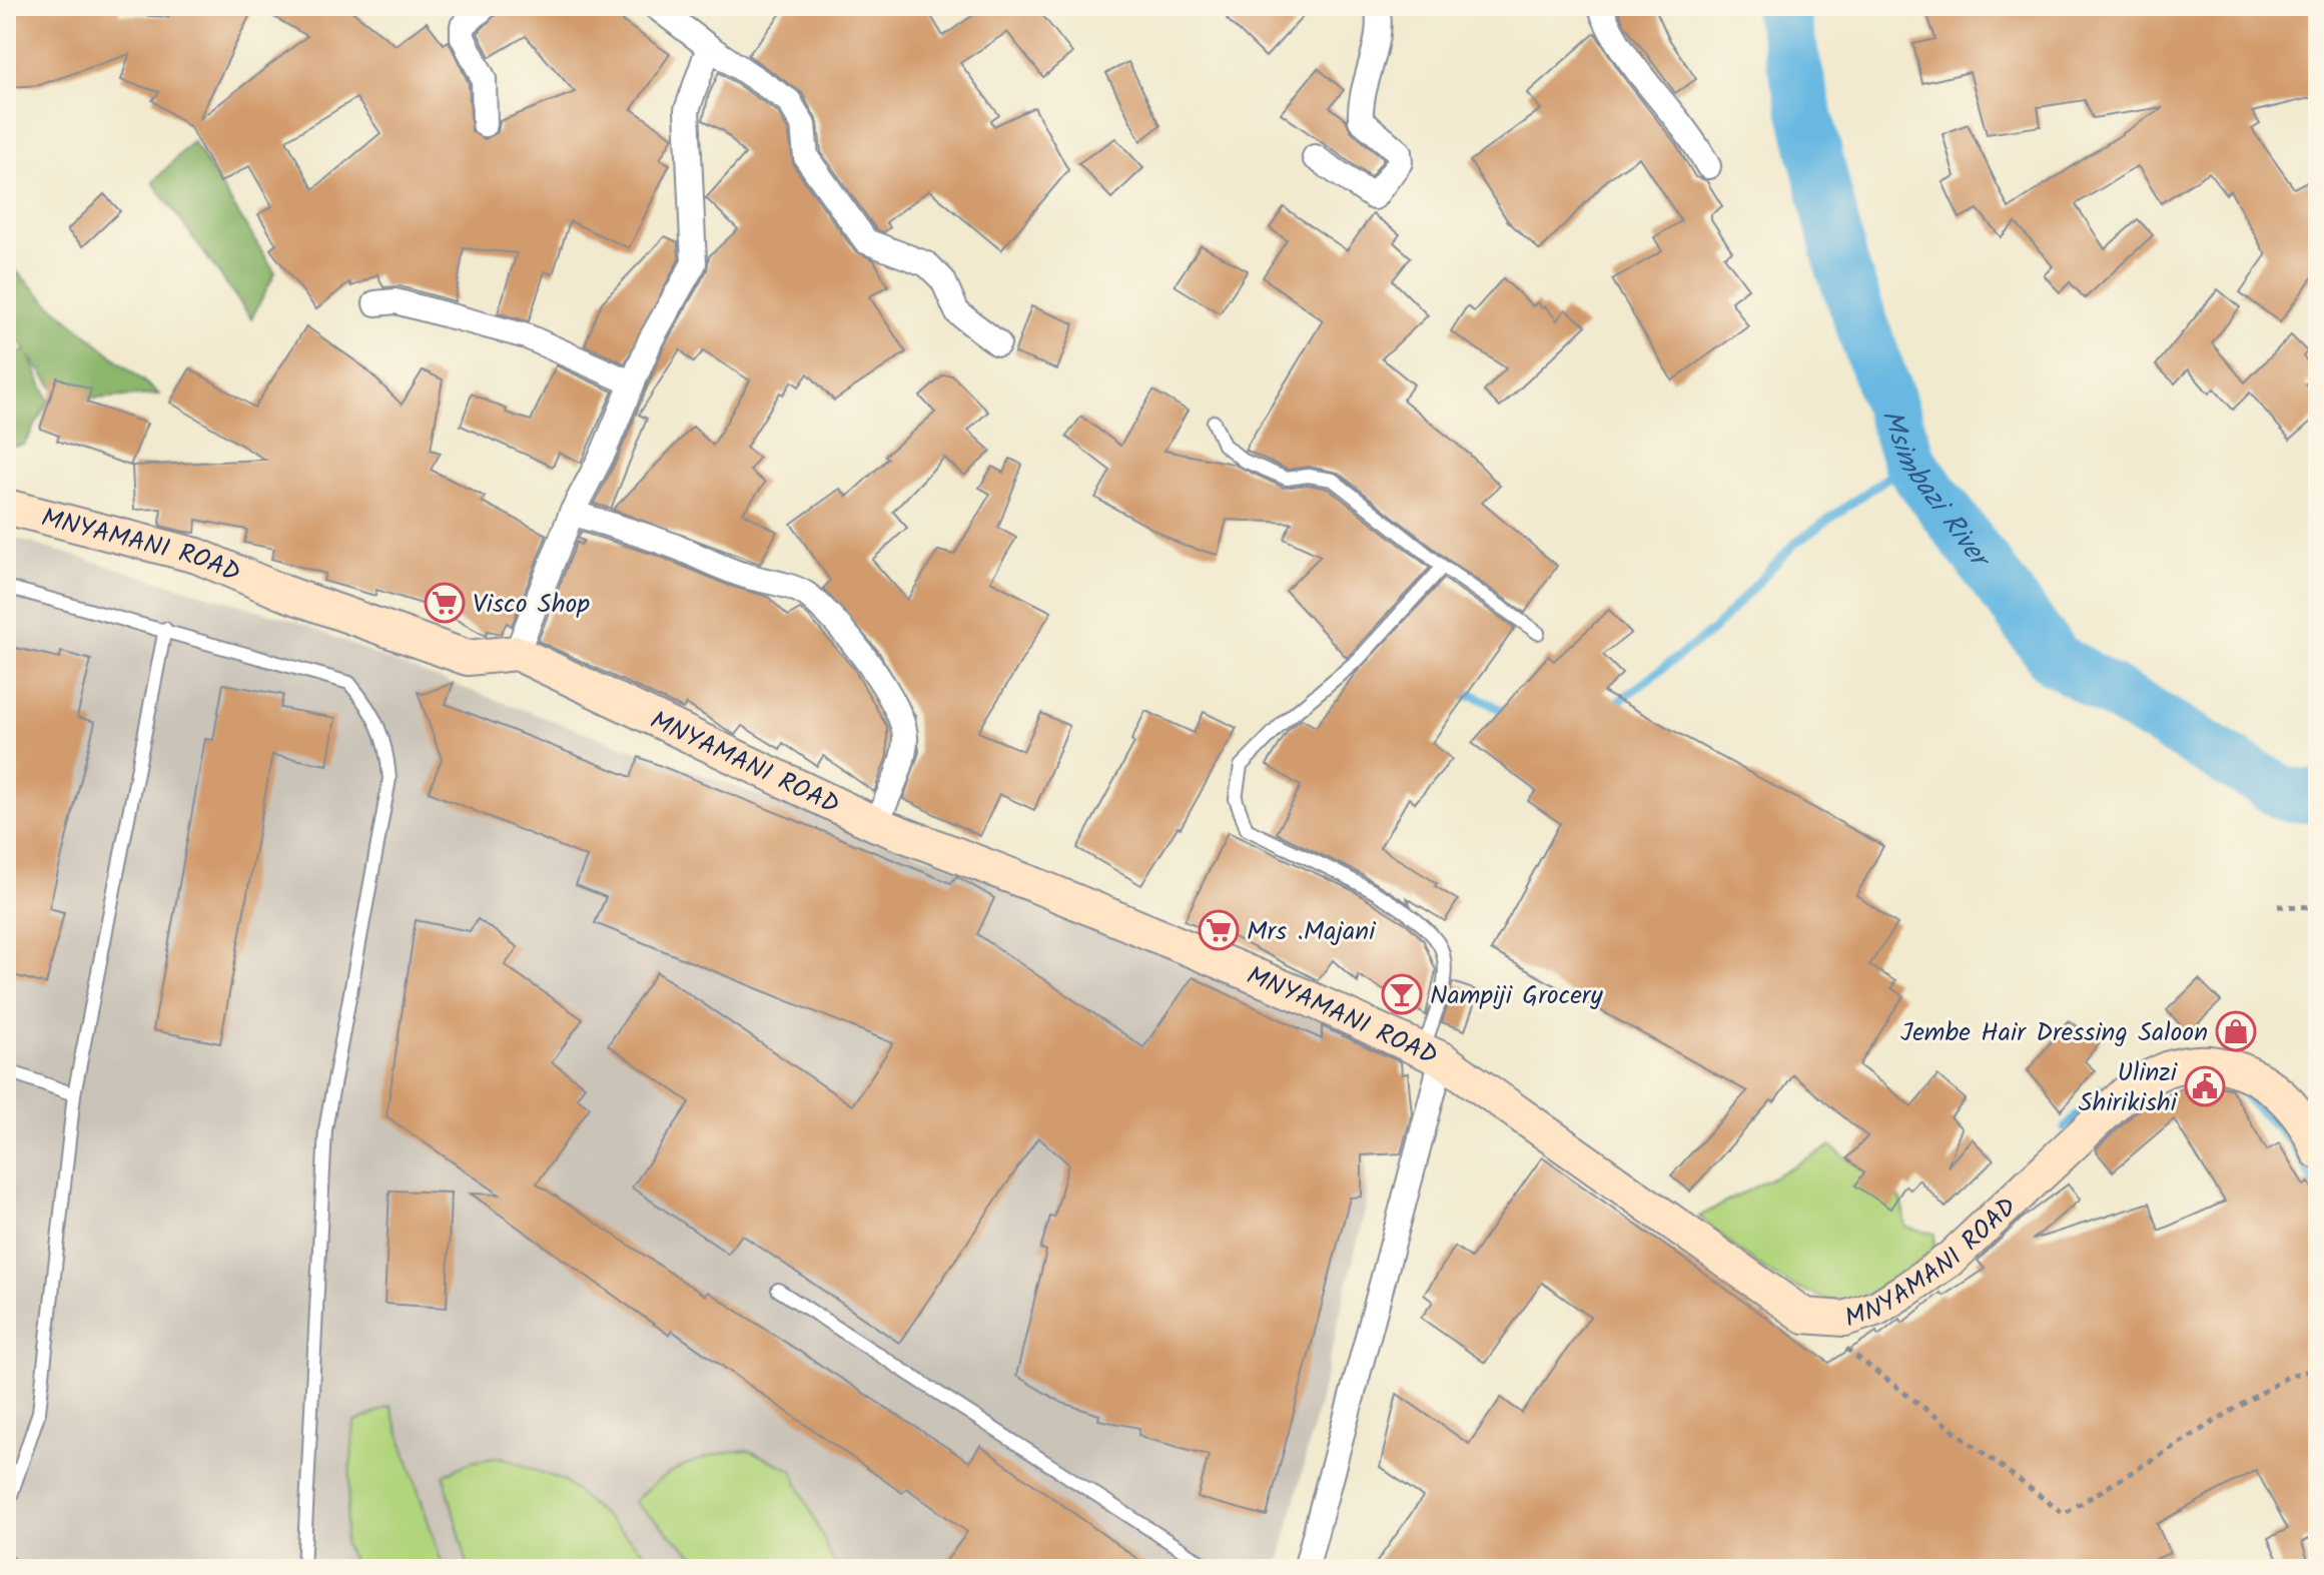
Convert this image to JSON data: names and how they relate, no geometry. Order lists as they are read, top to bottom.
{
  "streets": {
    "street": ["MNYAMANI ROAD"]
  },
  "water": ["Msimbazi River"],
  "places": {
    "supermarket": ["Visco Shop", "Mrs .Majani"],
    "bar": ["Nampiji Grocery"],
    "shop": ["Jembe Hair Dressing Saloon"],
    "public building": ["Ulinzi Shirikishi"]
  }
}
